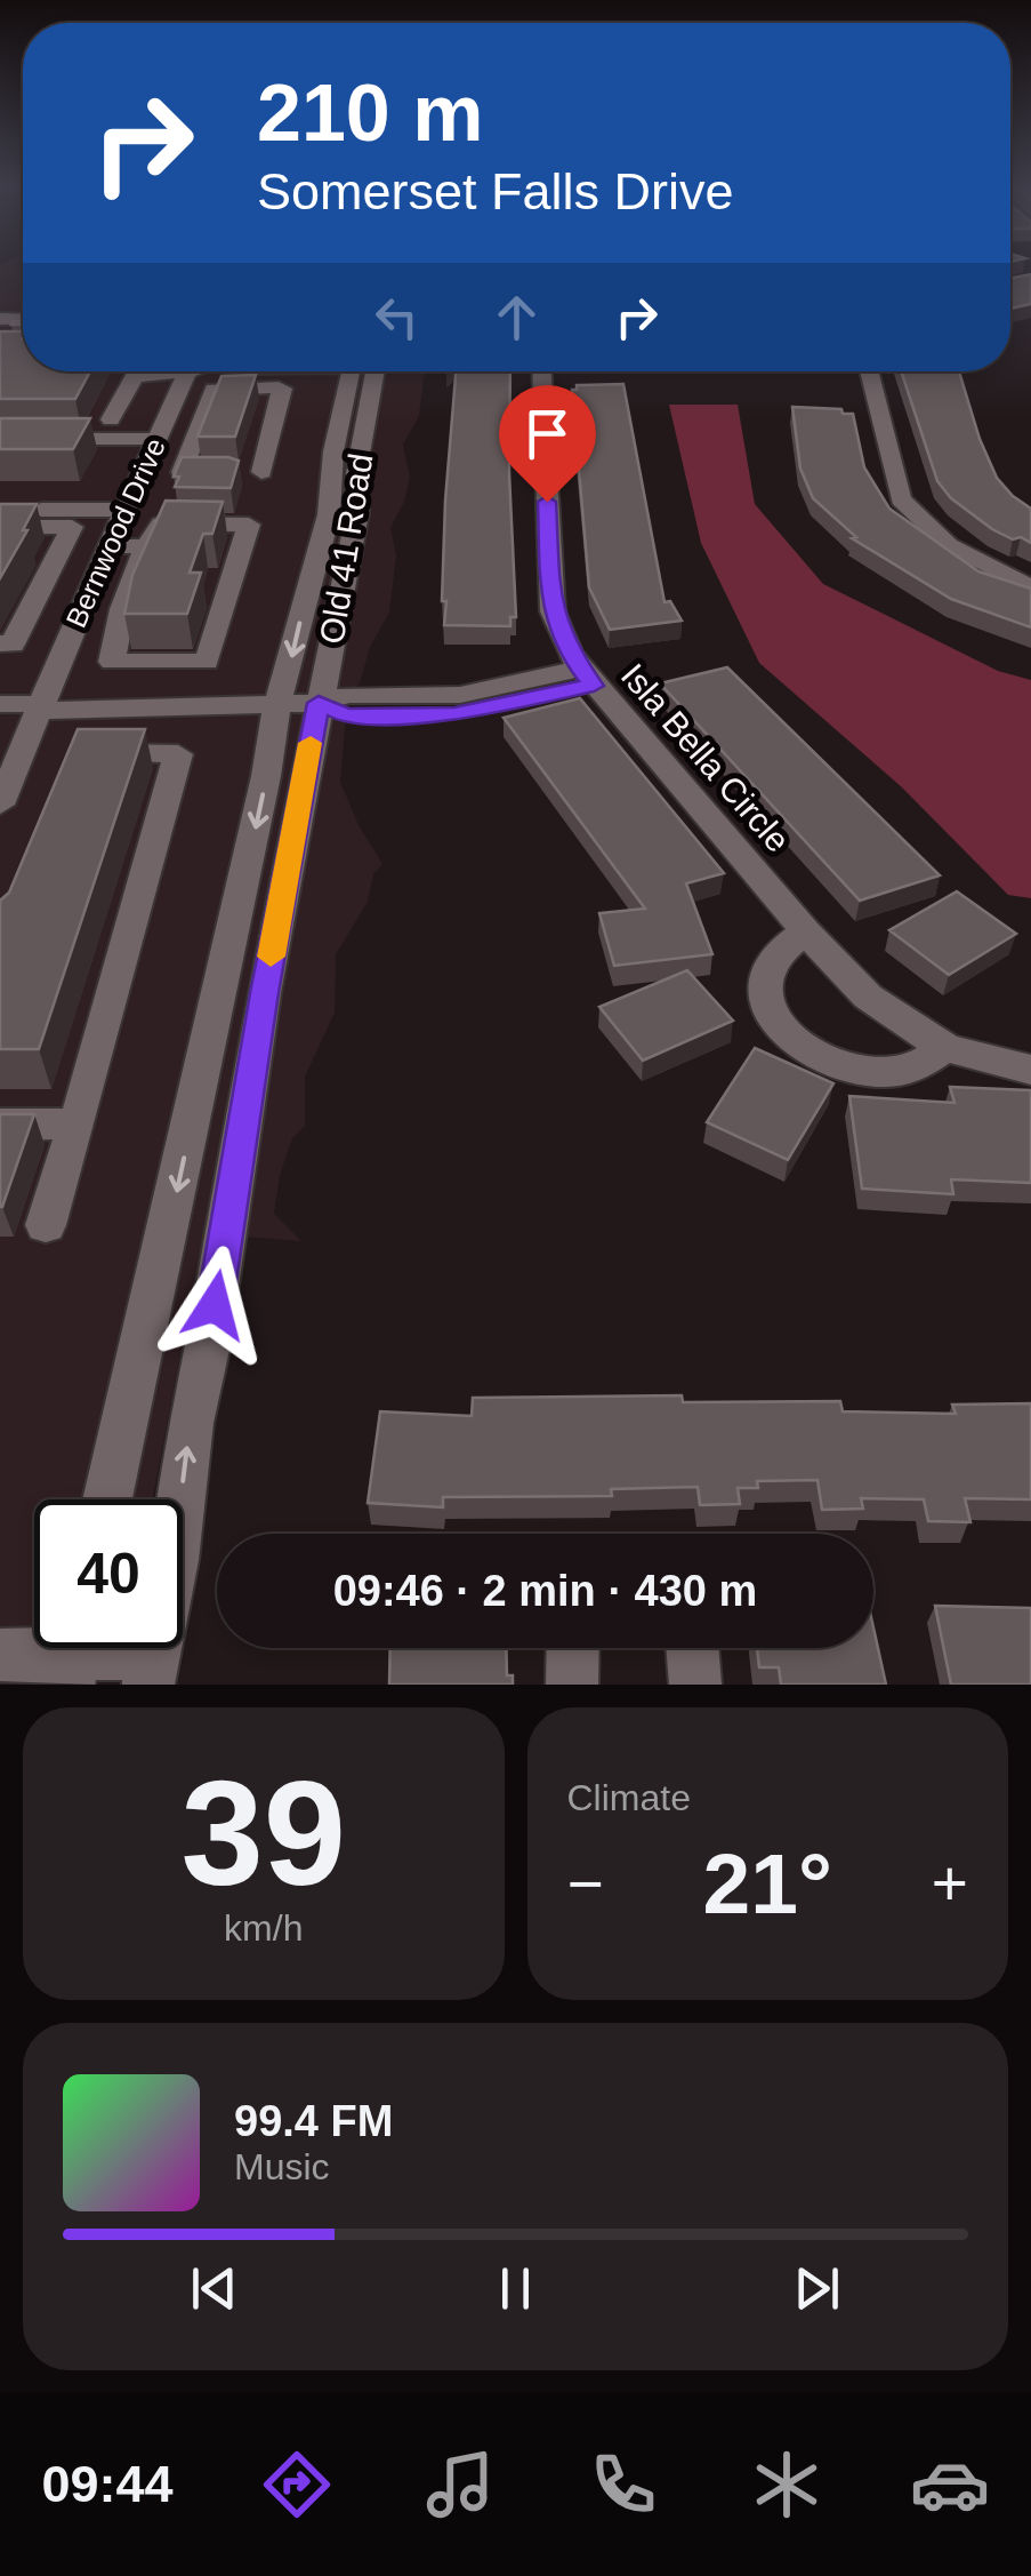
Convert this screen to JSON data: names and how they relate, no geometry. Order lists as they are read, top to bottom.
{
  "streets": {
    "street": ["Bernwood Drive", "Old 41 Road", "Isla Bella Circle"]
  },
  "page": {
    "turn": ["210 m", "Somerset Falls Drive"],
    "limit": "40",
    "trip": "09:46 · 2 min · 430 m",
    "tile": [
      ["39", "km/h"],
      "Climate"
    ],
    "heat": ["−", "21°", "+"],
    "song": ["99.4 FM", "Music"],
    "tabs": "09:44"
  }
}
